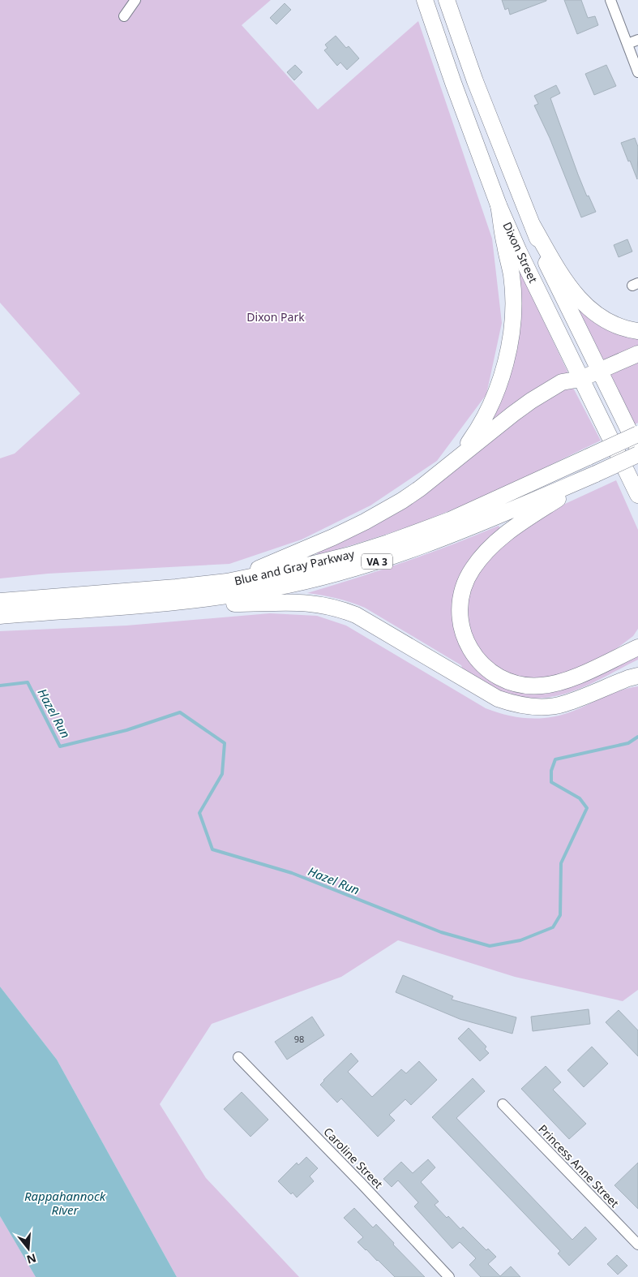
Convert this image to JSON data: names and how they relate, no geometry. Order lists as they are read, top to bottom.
{
  "streets": {
    "main road": ["Dixon Street", "VA 3", "Blue and Gray Parkway"],
    "street": ["Caroline Street", "Princess Anne Street"]
  },
  "water": ["Hazel Run", "Rappahannock River"],
  "parks": ["Dixon Park"],
  "house_numbers": ["98"],
  "north": "bottom"
}
